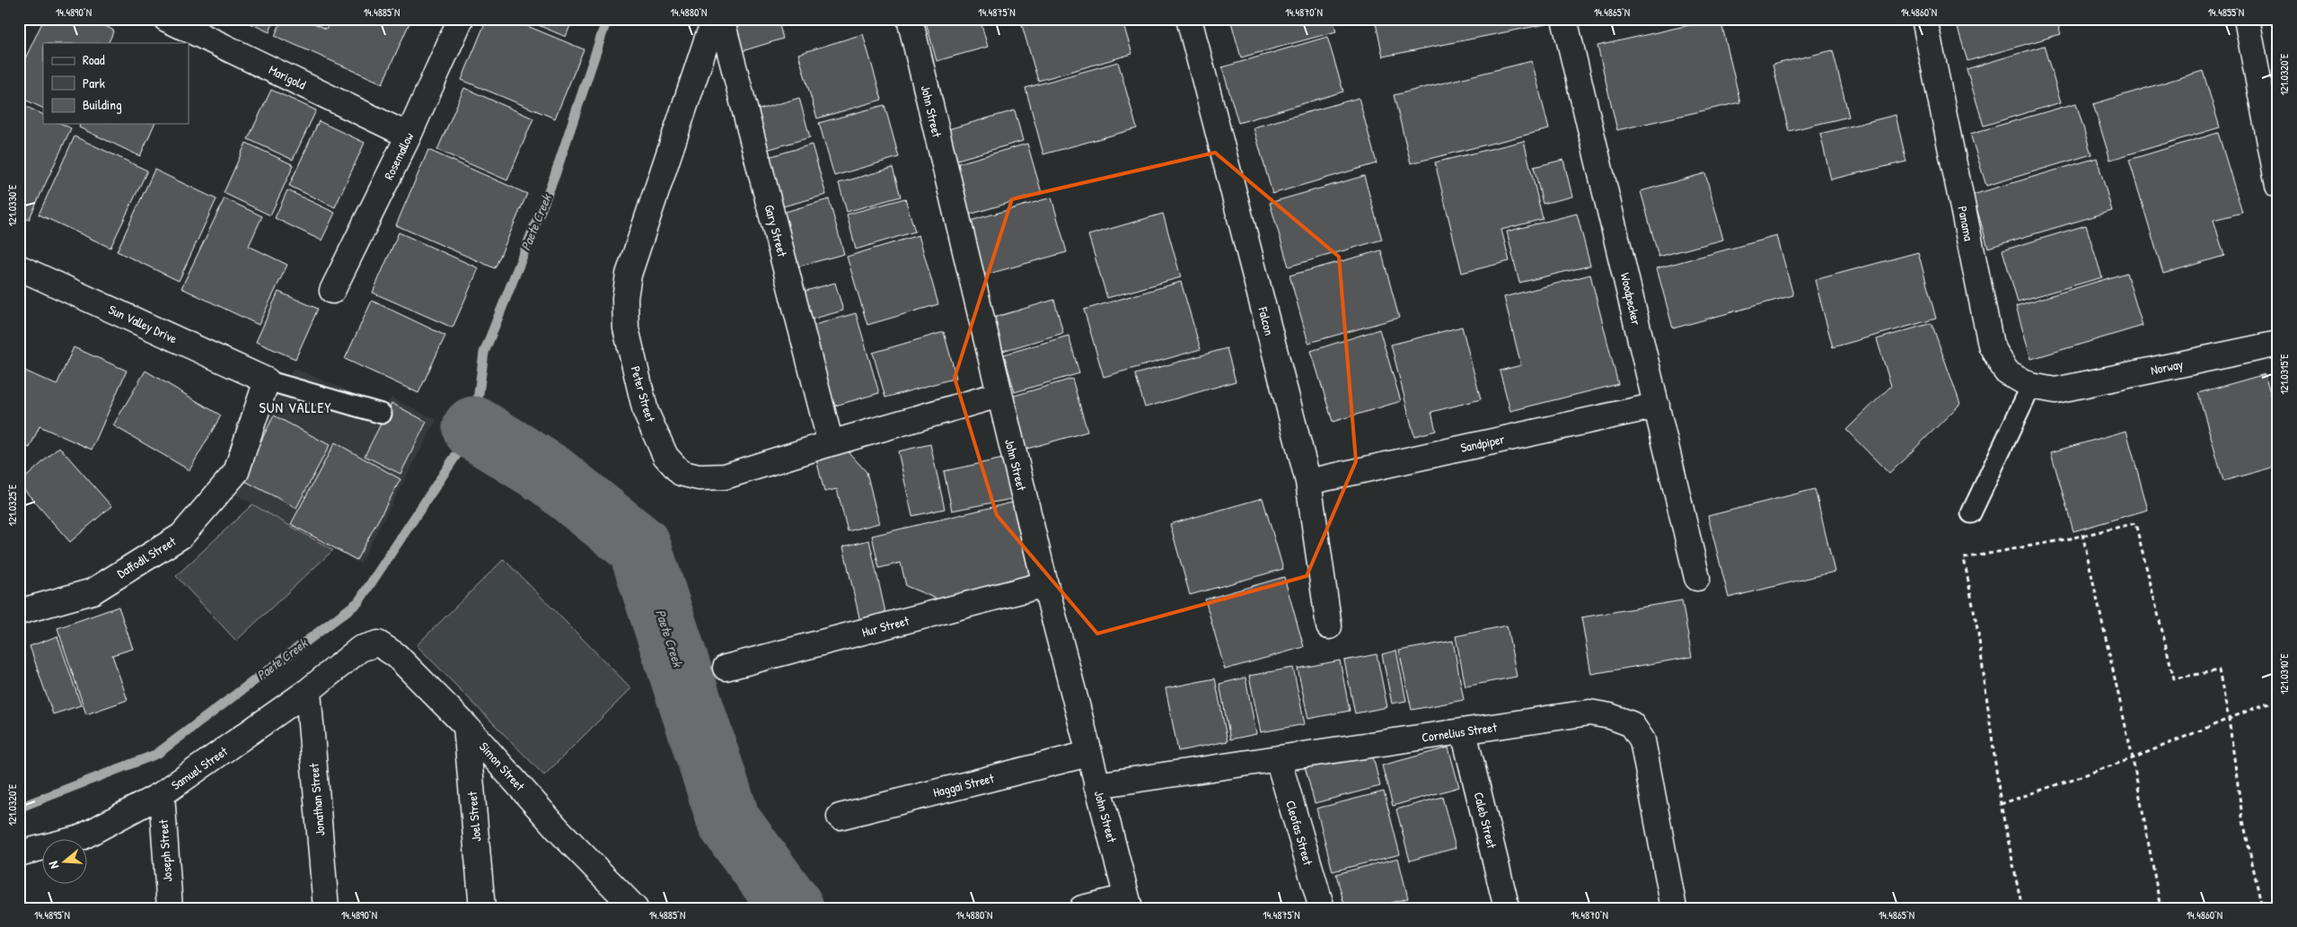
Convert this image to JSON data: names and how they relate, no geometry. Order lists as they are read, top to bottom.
{
  "streets": {
    "street": [
      "Marigold",
      "John Street",
      "Rosemallow",
      "Panama",
      "Gary Street",
      "Woodpecker",
      "Falcon",
      "Sun Valley Drive",
      "Norway",
      "Peter Street",
      "Sandpiper",
      "Daffodil Street",
      "Hur Street",
      "Cornelius Street",
      "Simon Street",
      "Samuel Street",
      "Haggai Street",
      "Jonathan Street",
      "Joel Street",
      "Caleb Street",
      "Cleofas Street",
      "Joseph Street"
    ]
  },
  "crossings": [
    ["Marigold", "Rosemallow"],
    ["John Street", "Peter Street"],
    ["John Street", "Hur Street"],
    ["John Street", "Cornelius Street"],
    ["John Street", "Haggai Street"],
    ["Panama", "Norway"],
    ["Gary Street", "Peter Street"],
    ["Woodpecker", "Sandpiper"],
    ["Falcon", "Sandpiper"],
    ["Sun Valley Drive", "Daffodil Street"],
    ["Cornelius Street", "Caleb Street"],
    ["Cornelius Street", "Cleofas Street"],
    ["Simon Street", "Samuel Street"],
    ["Simon Street", "Joel Street"],
    ["Samuel Street", "Jonathan Street"],
    ["Samuel Street", "Joseph Street"]
  ],
  "districts": ["SUN VALLEY"],
  "water": ["Paete Creek"],
  "legend": ["Road", "Park", "Building"],
  "north": "left",
  "coordinates": [
    "14.4890°N",
    "14.4885°N",
    "14.4880°N",
    "14.4875°N",
    "14.4870°N",
    "14.4865°N",
    "14.4860°N",
    "14.4855°N",
    "121.0320°E",
    "121.0330°E",
    "121.0315°E",
    "121.0325°E",
    "121.0310°E",
    "14.4895°N"
  ]
}
